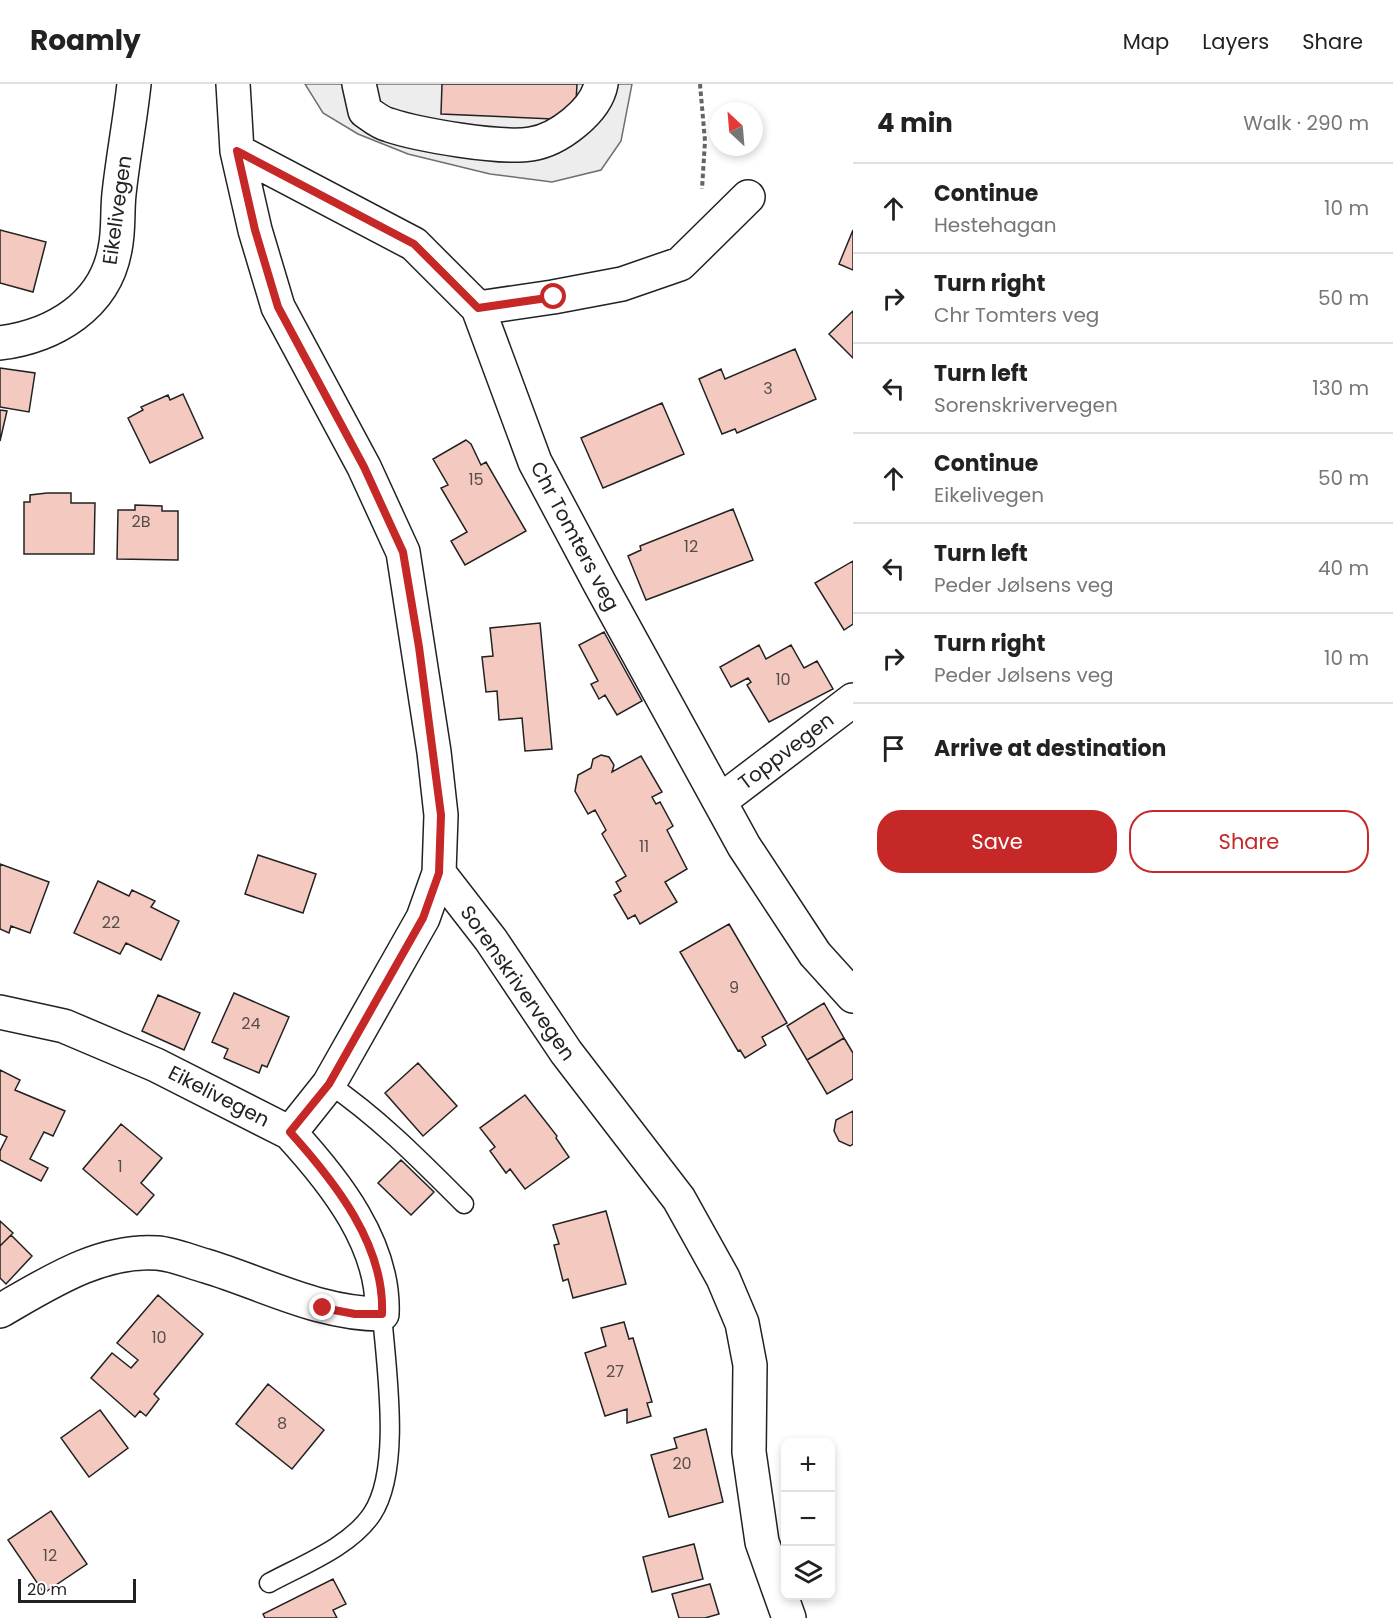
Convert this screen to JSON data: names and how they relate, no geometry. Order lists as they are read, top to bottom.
{
  "streets": {
    "street": [
      "Eikelivegen",
      "Chr Tomters veg",
      "Toppvegen",
      "Sorenskrivervegen"
    ]
  },
  "crossings": [
    ["Eikelivegen", "Sorenskrivervegen"],
    ["Chr Tomters veg", "Toppvegen"]
  ],
  "house_numbers": [
    "3",
    "15",
    "2B",
    "12",
    "10",
    "11",
    "22",
    "9",
    "24",
    "1",
    "10",
    "27",
    "8",
    "20",
    "12"
  ],
  "scale_bar": "20 m",
  "north": "top left",
  "page": {
    "header": "Roamly",
    "nav": ["Map", "Layers", "Share"],
    "heading": ["4 min", "Walk · 290 m"],
    "list": [
      ["Continue", "Hestehagan", "10 m"],
      ["Turn right", "Chr Tomters veg", "50 m"],
      ["Turn left", "Sorenskrivervegen", "130 m"],
      ["Continue", "Eikelivegen", "50 m"],
      ["Turn left", "Peder Jølsens veg", "40 m"],
      ["Turn right", "Peder Jølsens veg", "10 m"],
      "Arrive at destination"
    ],
    "buttons": ["Save", "Share"],
    "map_buttons": ["+", "−"],
    "scale": "20 m"
  }
}
